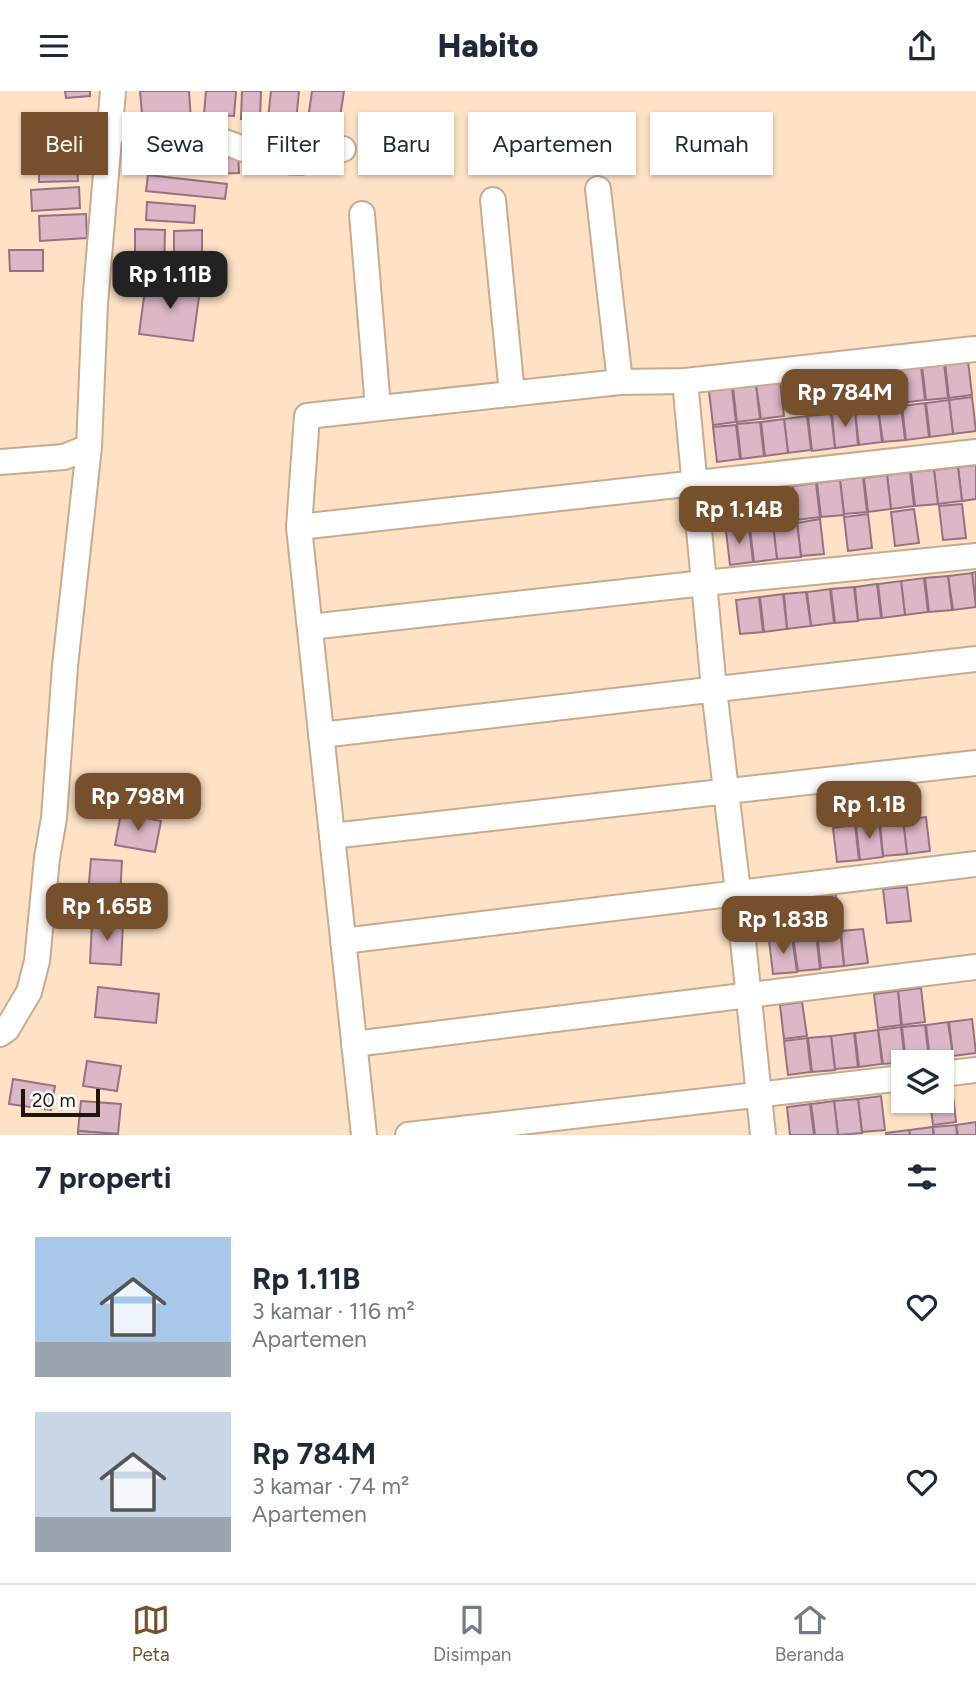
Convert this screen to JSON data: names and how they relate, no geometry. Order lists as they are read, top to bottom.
{
  "scale_bar": "20 m",
  "page": {
    "header": "Habito",
    "chip": [
      "Beli",
      "Sewa",
      "Filter",
      "Baru",
      "Apartemen",
      "Rumah"
    ],
    "price": [
      "Rp 1.11B",
      "Rp 784M",
      "Rp 1.14B",
      "Rp 798M",
      "Rp 1.1B",
      "Rp 1.65B",
      "Rp 1.83B"
    ],
    "scale": "20 m",
    "heading": "7 properti",
    "list": [
      {
        "name": "Rp 1.11B",
        "note": "3 kamar · 116 m² · Apartemen"
      },
      {
        "name": "Rp 784M",
        "note": "3 kamar · 74 m² · Apartemen"
      }
    ],
    "tabs": ["Peta", "Disimpan", "Beranda"]
  }
}
